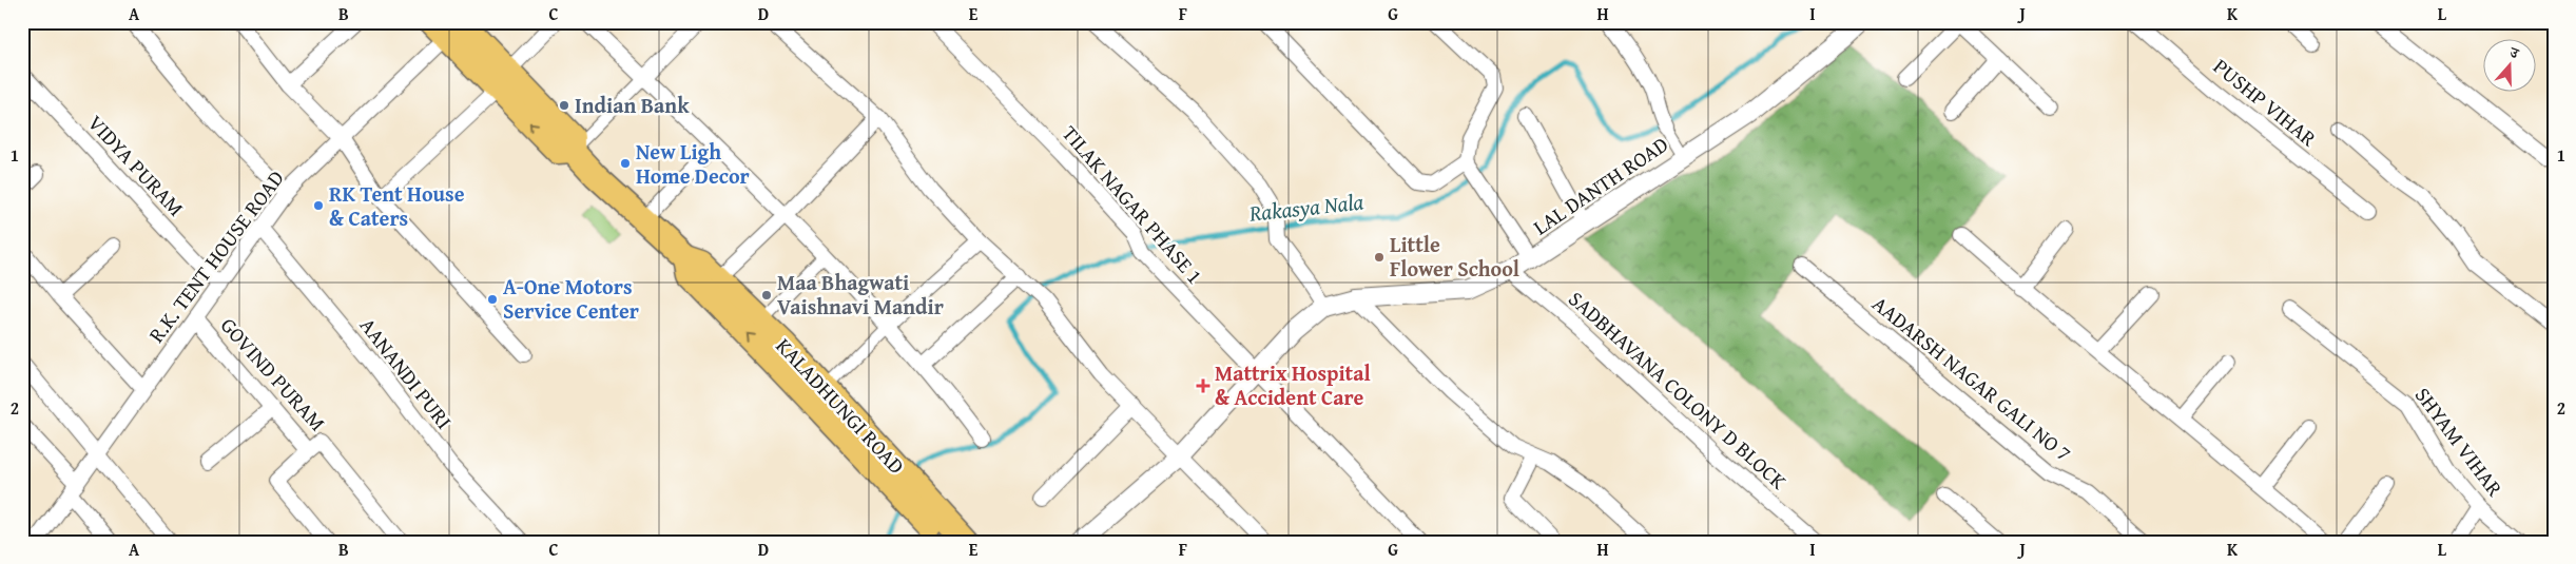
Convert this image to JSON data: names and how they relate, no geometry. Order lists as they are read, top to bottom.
{
  "streets": {
    "main road": ["KALADHUNGI ROAD"],
    "street": [
      "PUSHP VIHAR",
      "VIDYA PURAM",
      "LAL DANTH ROAD",
      "TILAK NAGAR PHASE 1",
      "R.K. TENT HOUSE ROAD",
      "AANANDI PURI",
      "GOVIND PURAM",
      "AADARSH NAGAR GALI NO 7",
      "SADBHAVANA COLONY D BLOCK",
      "SHYAM VIHAR"
    ]
  },
  "crossings": [
    ["VIDYA PURAM", "R.K. TENT HOUSE ROAD"],
    ["LAL DANTH ROAD", "TILAK NAGAR PHASE 1"],
    ["LAL DANTH ROAD", "SADBHAVANA COLONY D BLOCK"],
    ["R.K. TENT HOUSE ROAD", "AANANDI PURI"],
    ["R.K. TENT HOUSE ROAD", "GOVIND PURAM"],
    ["R.K. TENT HOUSE ROAD", "KALADHUNGI ROAD"]
  ],
  "water": ["Rakasya Nala"],
  "places": {
    "other": [
      "Indian Bank",
      "New Ligh Home Decor",
      "RK Tent House & Caters",
      "Little Flower School",
      "Maa Bhagwati Vaishnavi Mandir",
      "A-One Motors Service Center"
    ],
    "health": ["Mattrix Hospital & Accident Care"]
  },
  "north": "top",
  "grid": {
    "columns": [
      "A",
      "B",
      "C",
      "D",
      "E",
      "F",
      "G",
      "H",
      "I",
      "J",
      "K",
      "L"
    ],
    "rows": ["1", "2"]
  }
}
